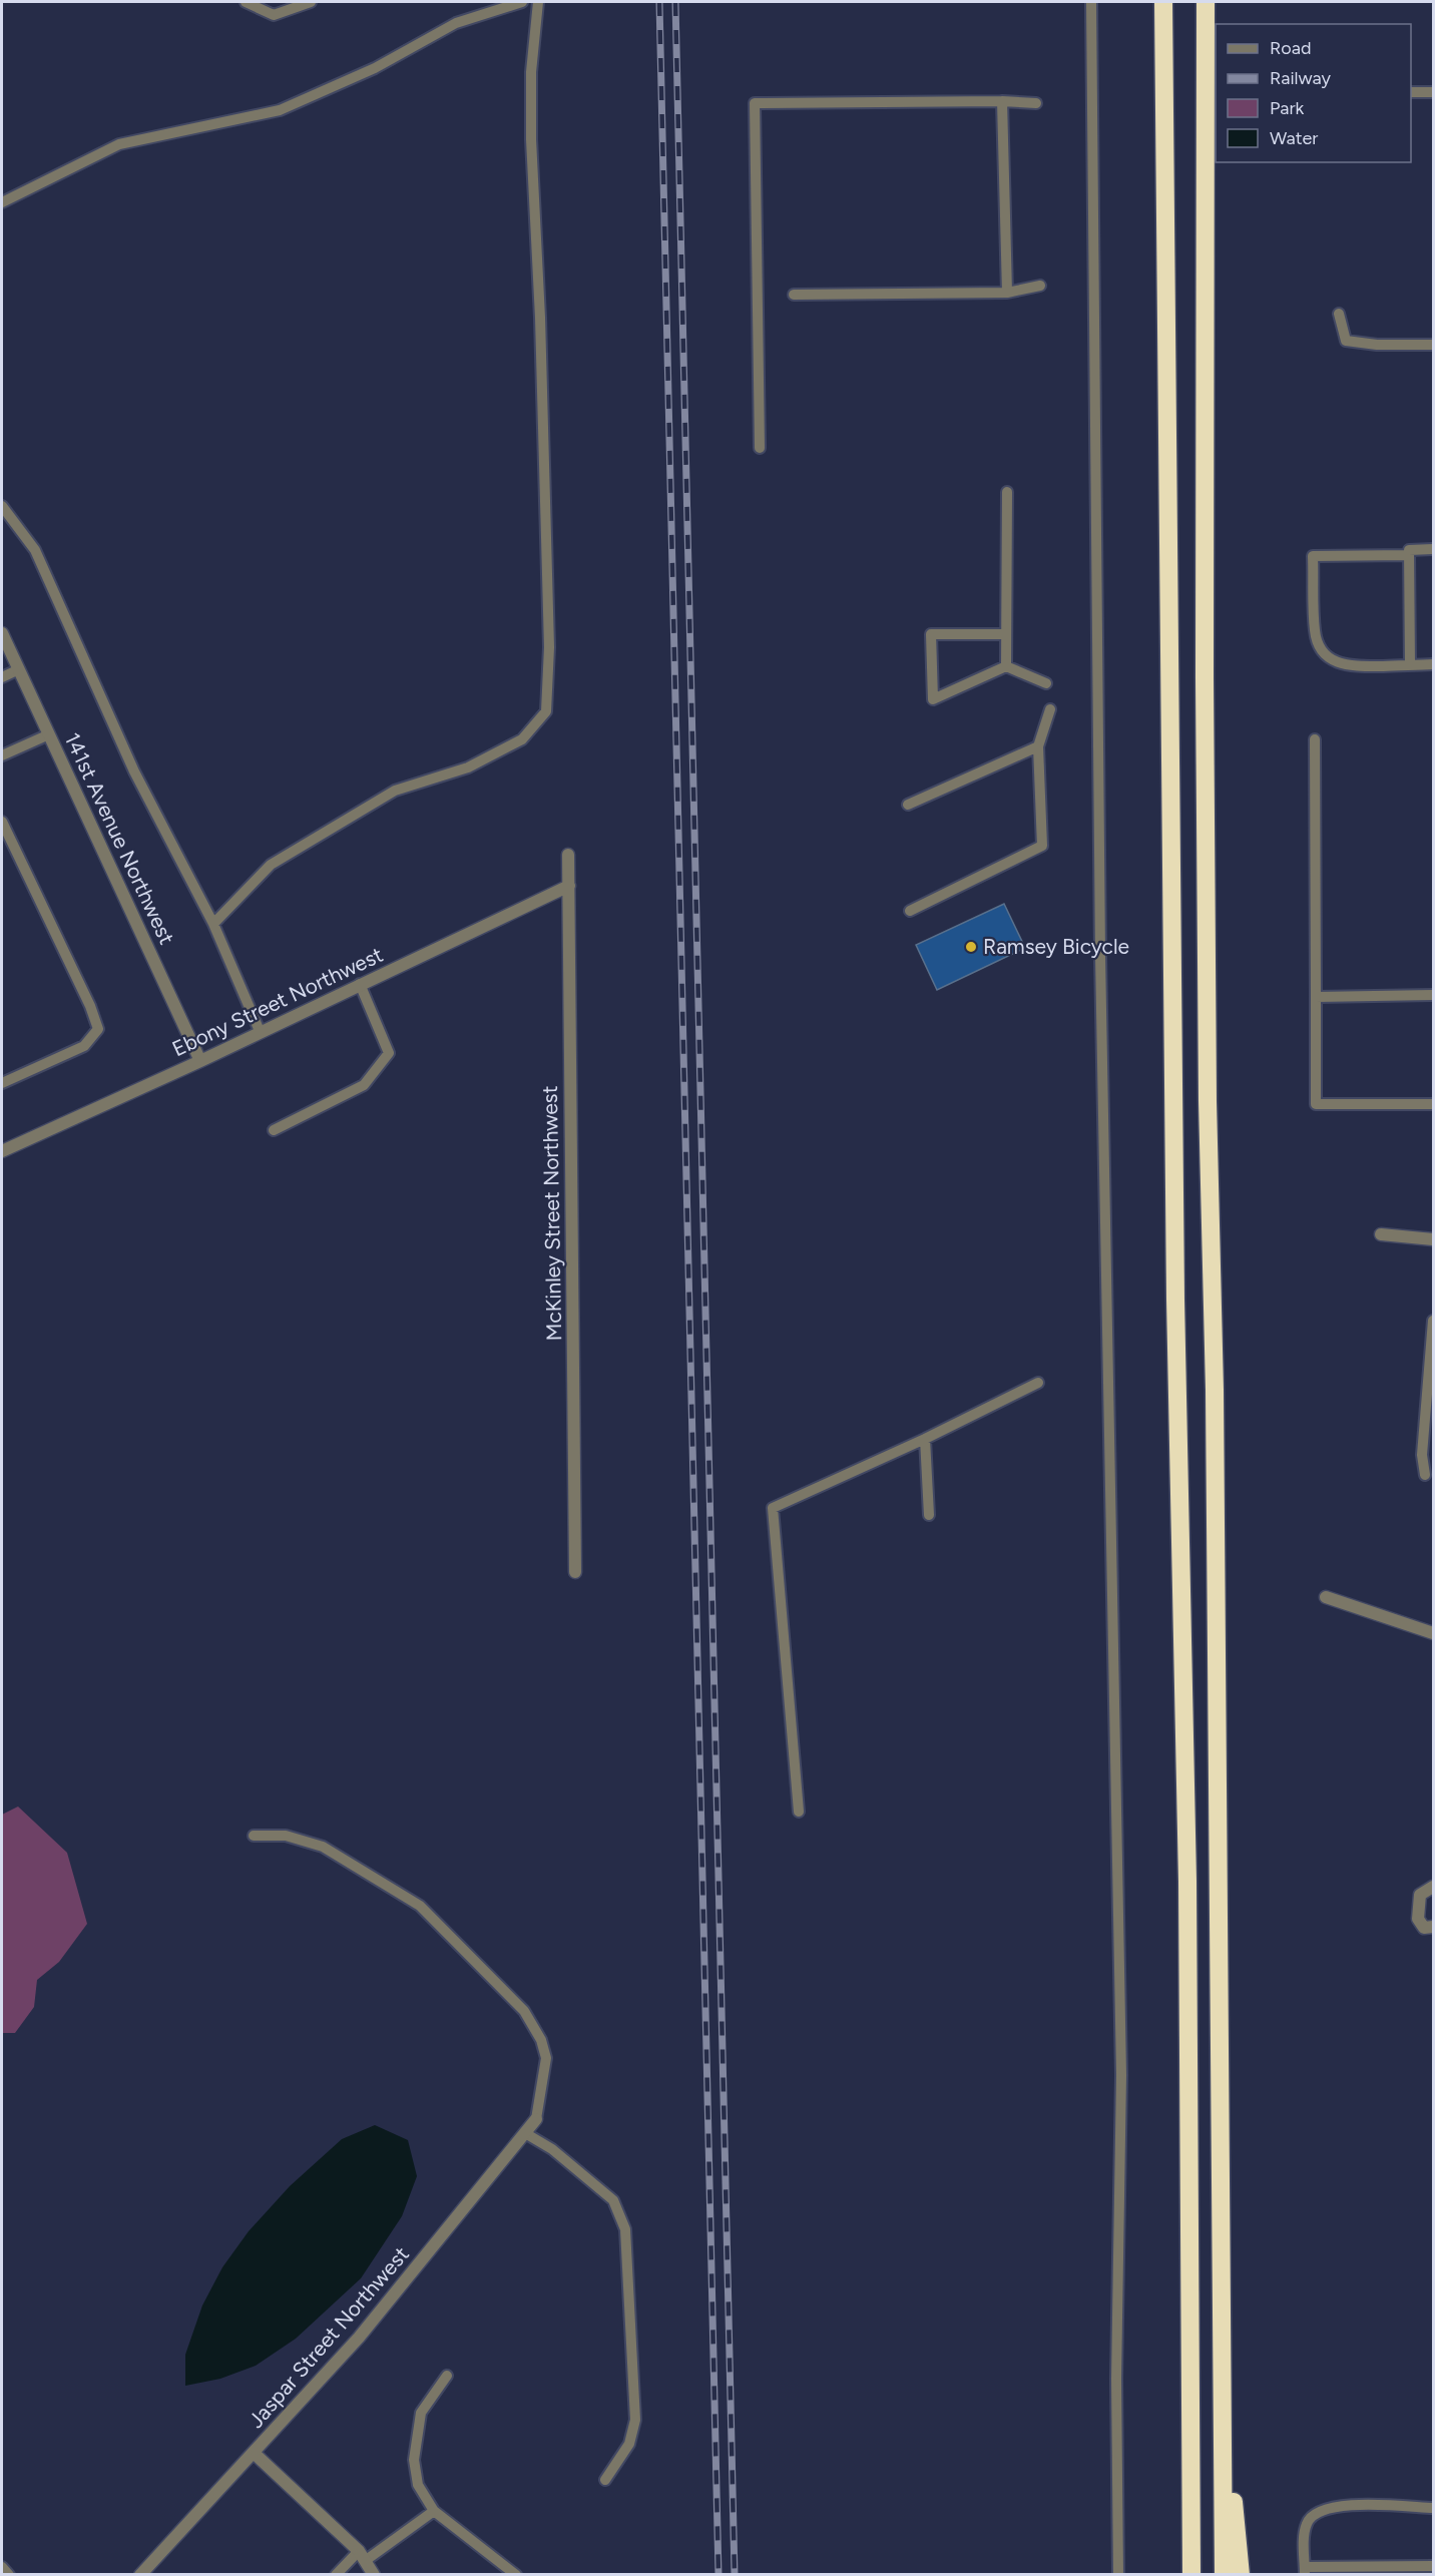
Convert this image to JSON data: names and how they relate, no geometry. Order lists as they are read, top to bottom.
{
  "streets": {
    "street": [
      "141st Avenue Northwest",
      "Ebony Street Northwest",
      "McKinley Street Northwest",
      "Jaspar Street Northwest"
    ]
  },
  "crossings": [
    ["141st Avenue Northwest", "Ebony Street Northwest"],
    ["Ebony Street Northwest", "McKinley Street Northwest"]
  ],
  "places": ["Ramsey Bicycle"],
  "legend": [
    "Road",
    "Railway",
    "Park",
    "Water"
  ]
}
